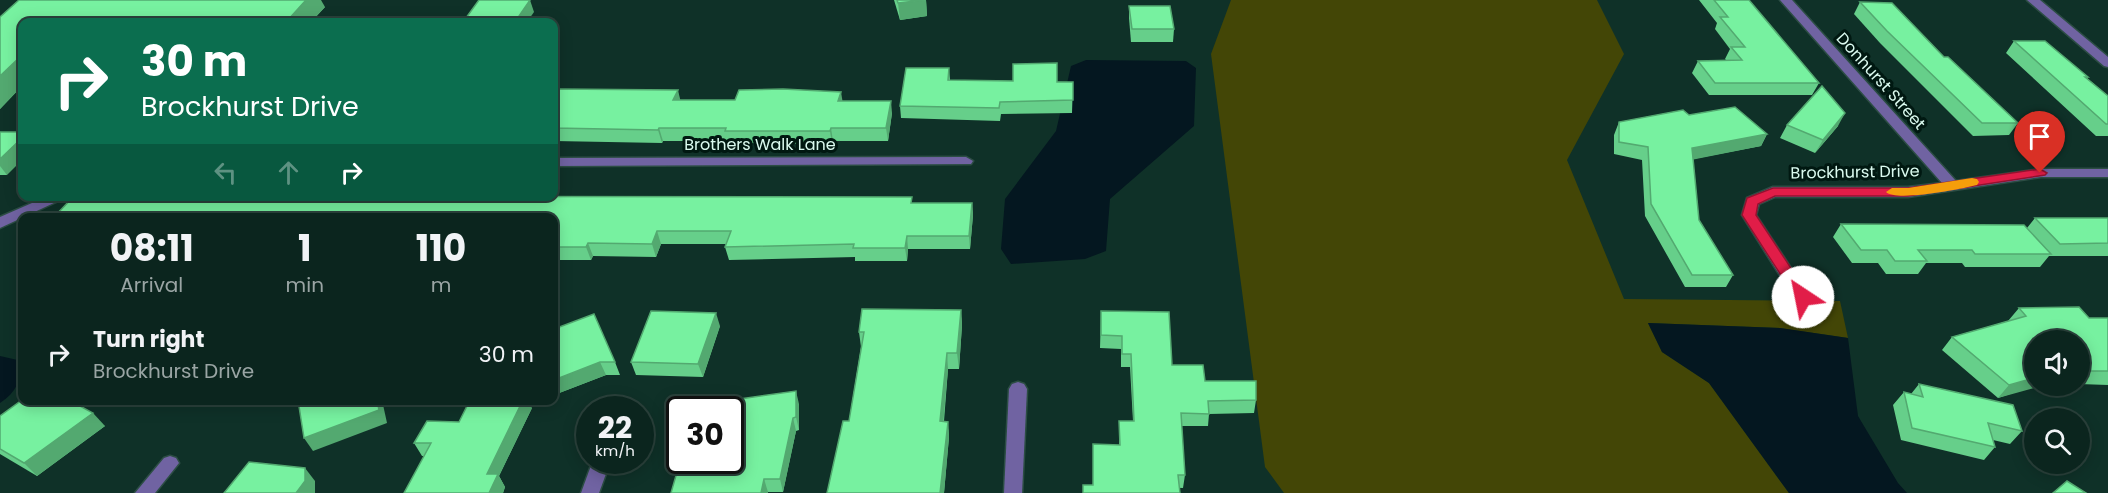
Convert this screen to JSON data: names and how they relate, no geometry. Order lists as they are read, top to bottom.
{
  "streets": {
    "street": ["Donhurst Street", "Brothers Walk Lane", "Brockhurst Drive"]
  },
  "crossings": [
    ["Donhurst Street", "Brockhurst Drive"]
  ],
  "page": {
    "turn": ["30 m", "Brockhurst Drive"],
    "eta": [
      "08:11",
      "Arrival",
      "1",
      "min",
      "110",
      "m"
    ],
    "list": [
      {
        "name": "Turn right",
        "note": "Brockhurst Drive",
        "value": "30 m"
      }
    ],
    "speed": "22 km/h",
    "limit": "30"
  }
}
